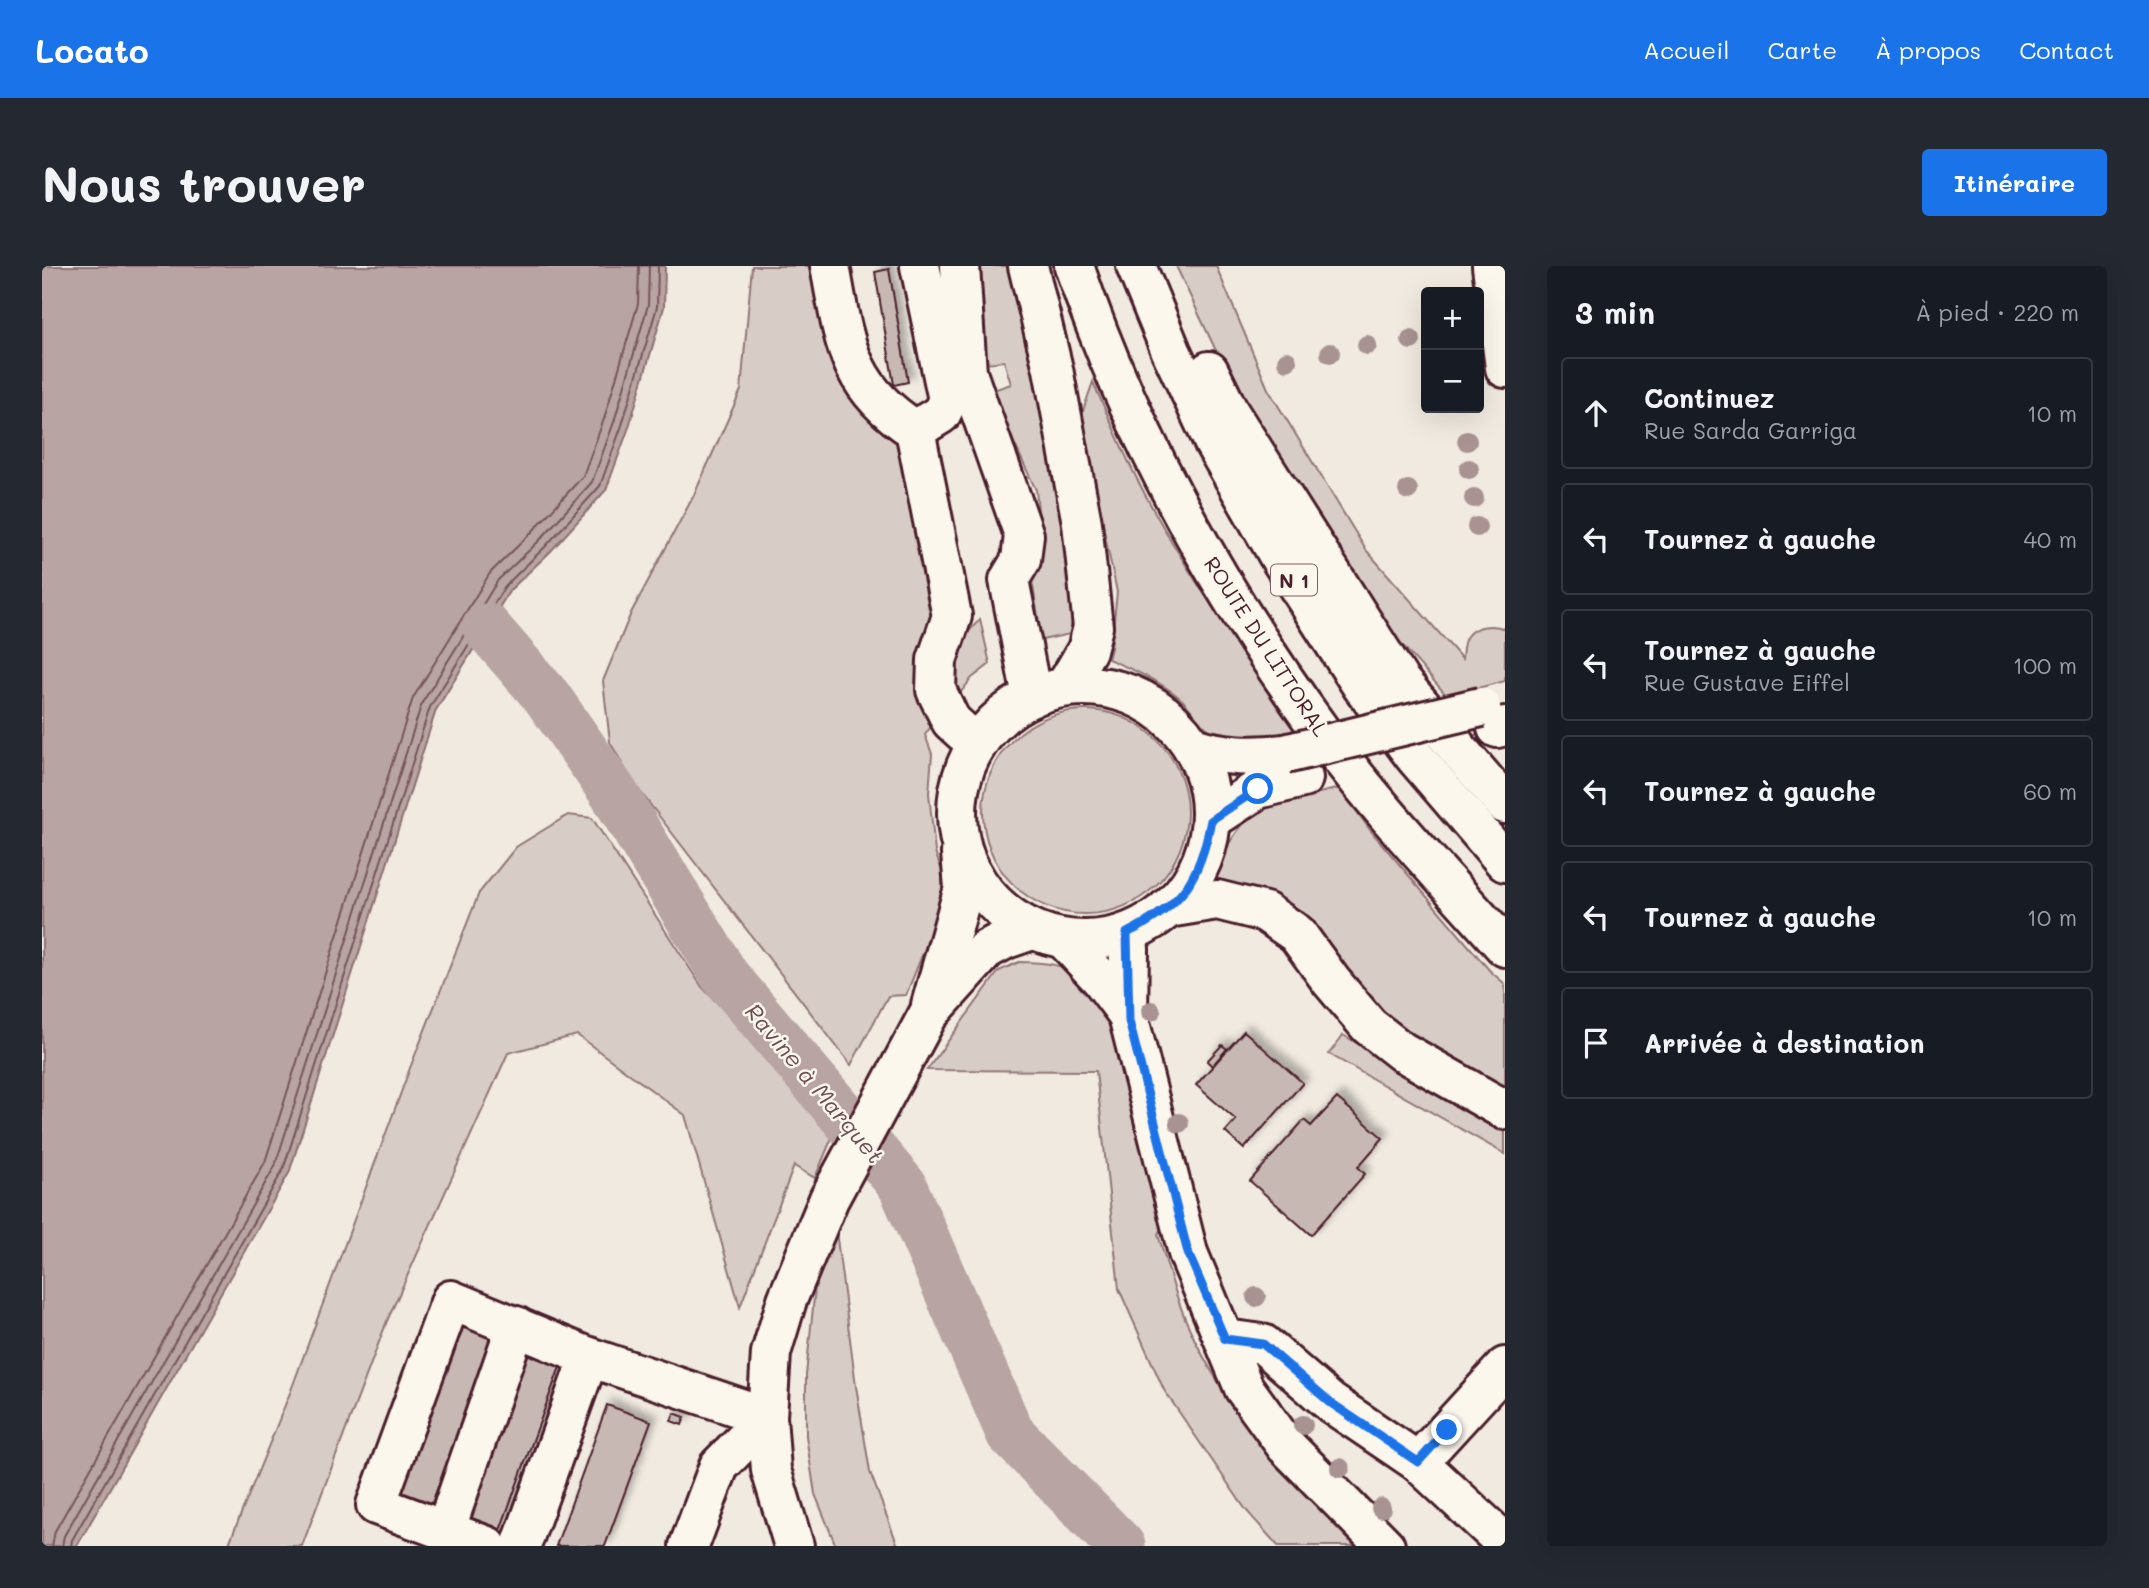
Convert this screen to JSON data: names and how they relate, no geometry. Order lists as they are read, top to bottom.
{
  "streets": {
    "main road": ["N 1", "ROUTE DU LITTORAL"]
  },
  "water": ["Ravine à Marquet"],
  "page": {
    "header": "Locato",
    "nav": [
      "Accueil",
      "Carte",
      "À propos",
      "Contact"
    ],
    "buttons": "Itinéraire",
    "title": "Nous trouver",
    "heading": ["3 min", "À pied · 220 m"],
    "map_buttons": ["+", "−"],
    "list": [
      ["Continuez", "Rue Sarda Garriga", "10 m"],
      ["Tournez à gauche", "40 m"],
      ["Tournez à gauche", "Rue Gustave Eiffel", "100 m"],
      ["Tournez à gauche", "60 m"],
      ["Tournez à gauche", "10 m"],
      "Arrivée à destination"
    ]
  }
}
